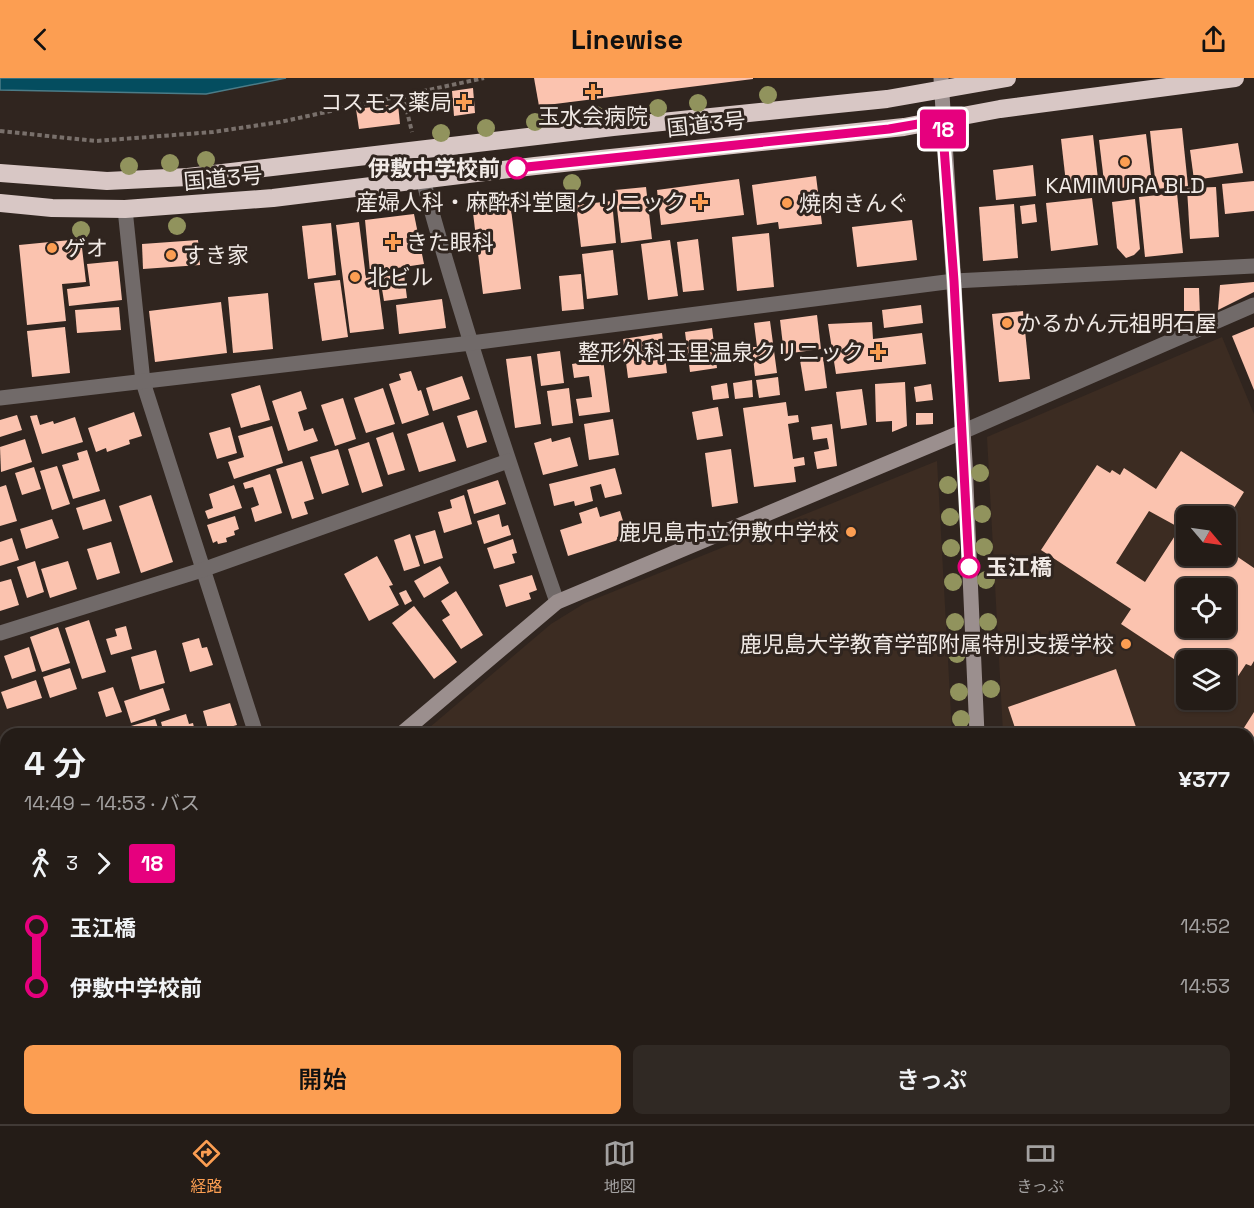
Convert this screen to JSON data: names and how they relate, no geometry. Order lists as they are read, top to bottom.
{
  "streets": {
    "highway": ["国道3号"]
  },
  "places": {
    "health": [
      "玉水会病院",
      "コスモス薬局",
      "産婦人科・麻酔科堂園クリニック",
      "きた眼科",
      "整形外科玉里温泉クリニック"
    ],
    "other": [
      "KAMIMURA BLD",
      "伊敷中学校前",
      "焼肉きんぐ",
      "ゲオ",
      "すき家",
      "北ビル",
      "かるかん元祖明石屋",
      "鹿児島市立伊敷中学校",
      "玉江橋",
      "鹿児島大学教育学部附属特別支援学校"
    ]
  },
  "lines": ["bus line 18"],
  "north": "bottom right",
  "page": {
    "header": "Linewise",
    "on_map": "18",
    "heading": ["4 分", "14:49 – 14:53 · バス", "¥377"],
    "legs": ["3", "18"],
    "list": [
      {
        "name": "玉江橋",
        "value": "14:52"
      },
      {
        "name": "伊敷中学校前",
        "value": "14:53"
      }
    ],
    "buttons": ["開始", "きっぷ"],
    "tabs": ["経路", "地図", "きっぷ"]
  }
}
